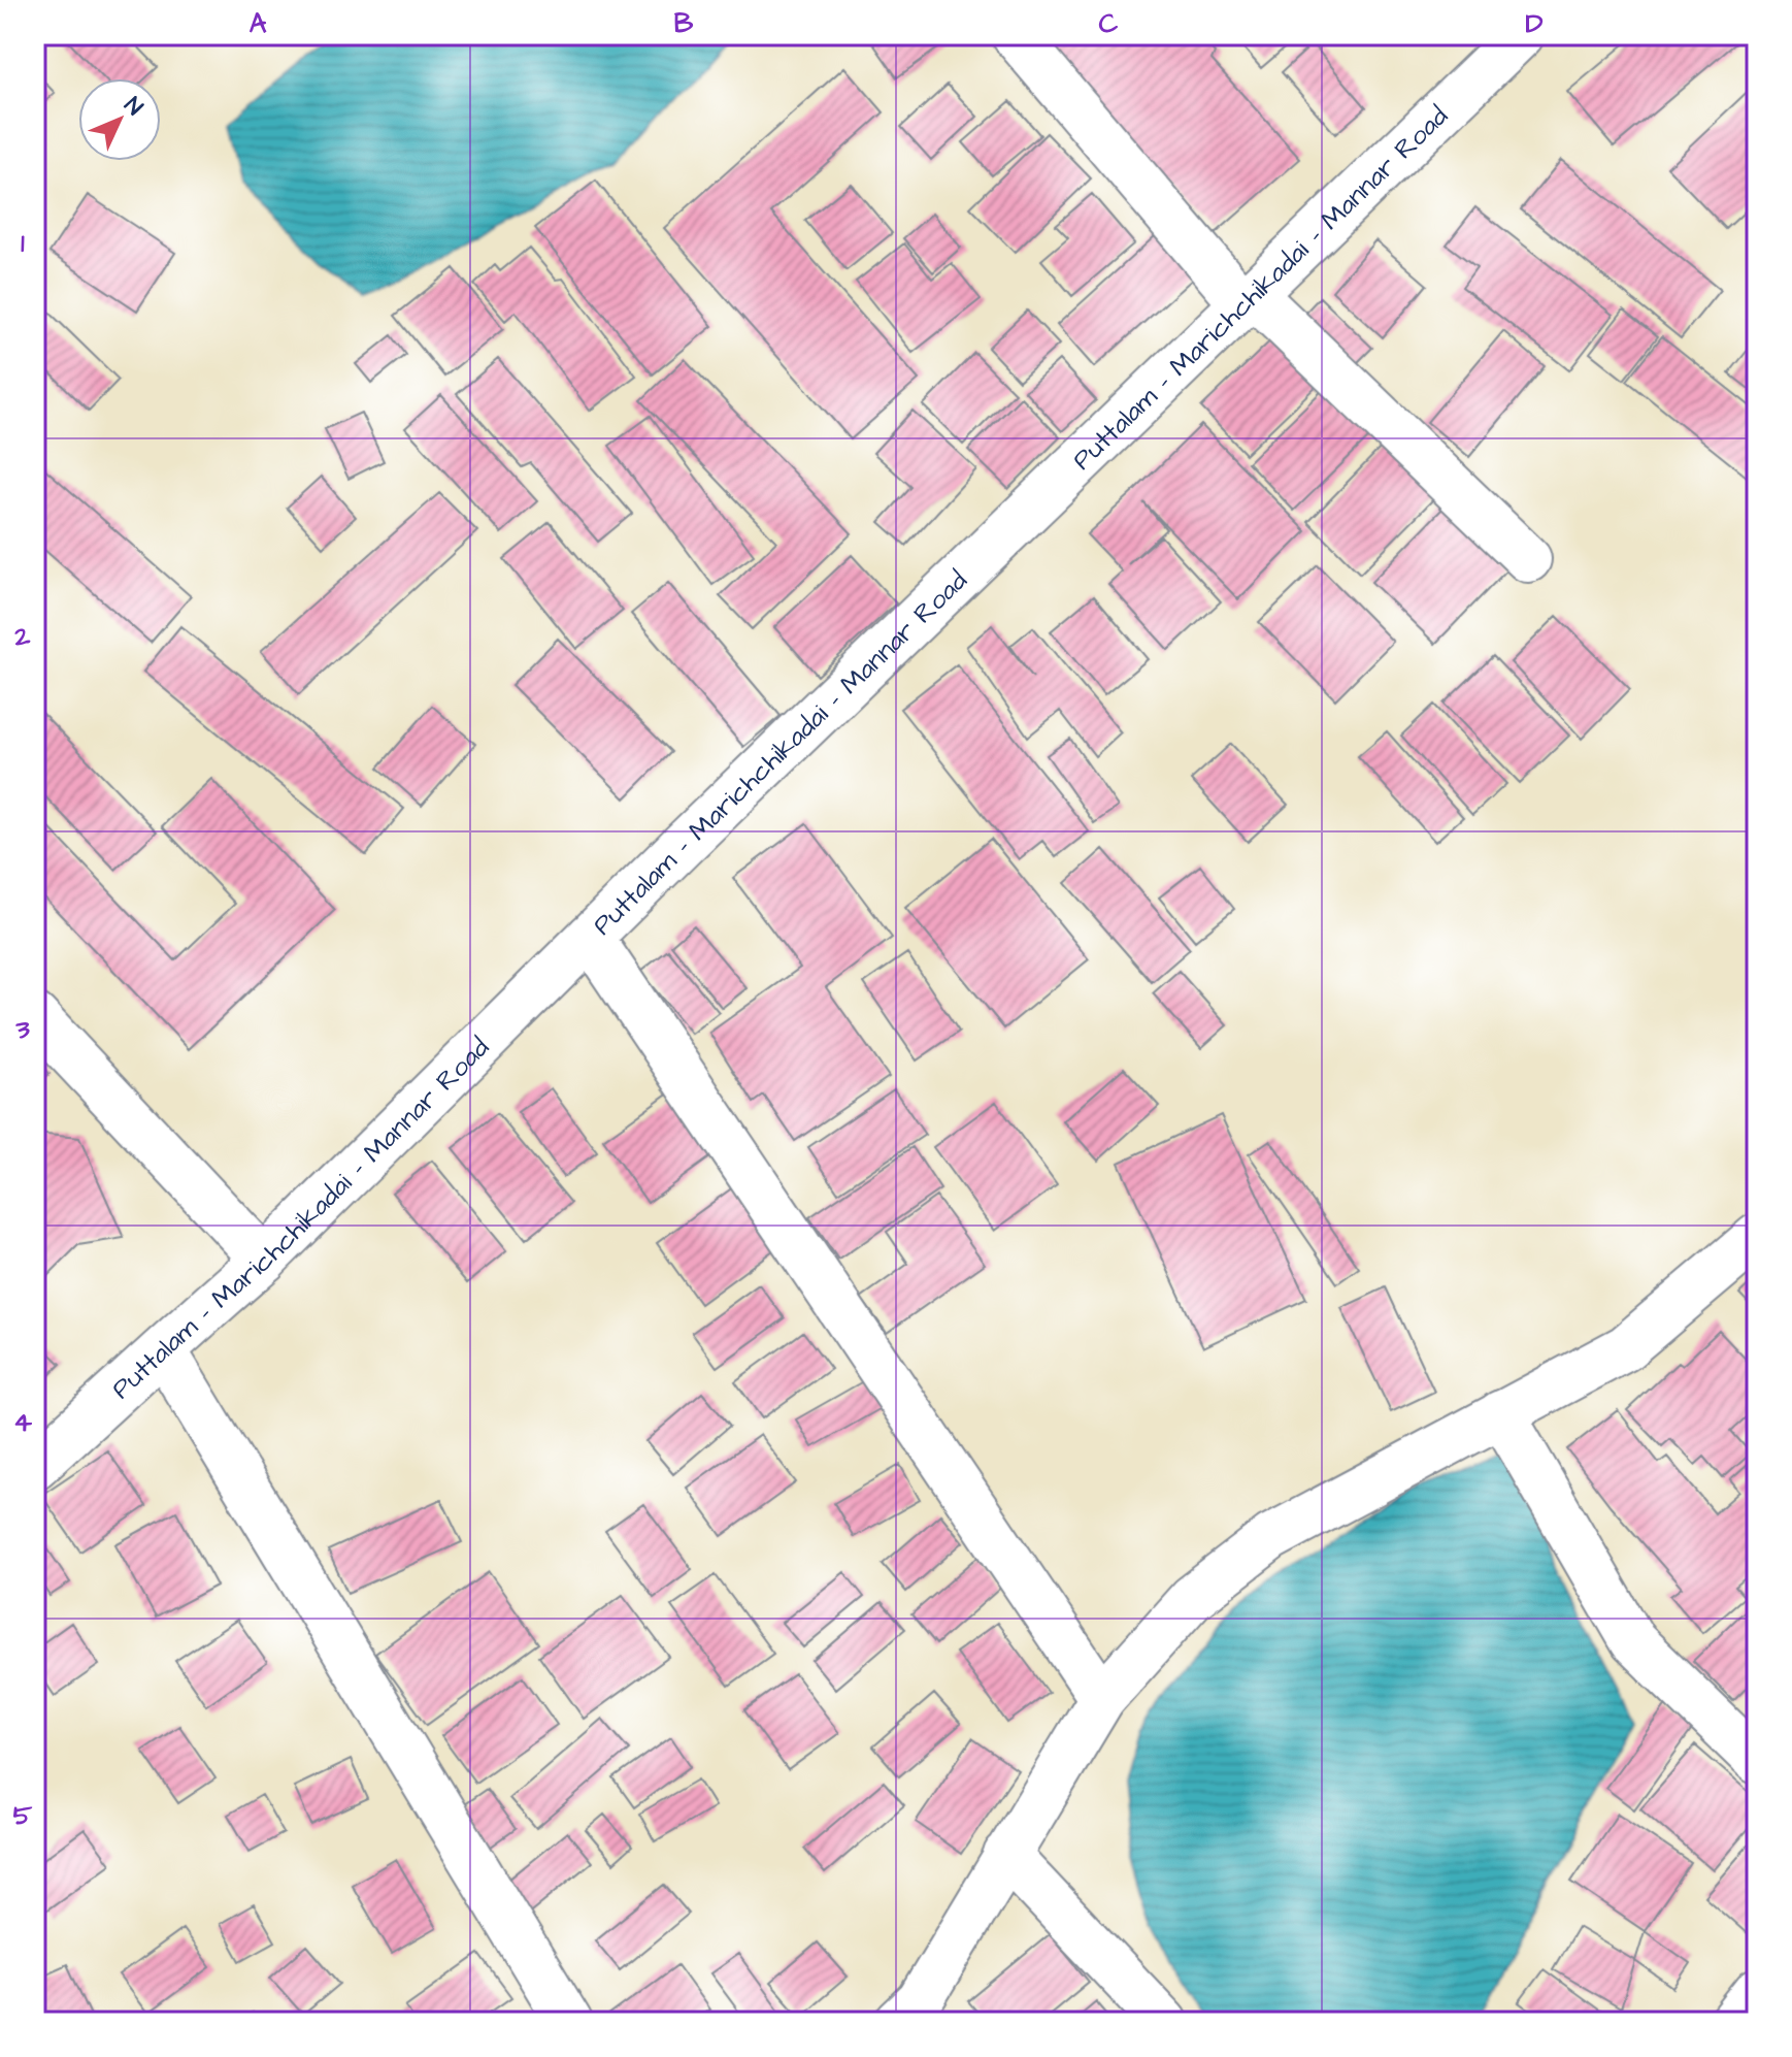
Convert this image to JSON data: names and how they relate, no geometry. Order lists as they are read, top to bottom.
{
  "streets": {
    "street": ["Puttalam - Marichchikadai - Mannar Road"]
  },
  "north": "top right",
  "grid": {
    "columns": [
      "A",
      "B",
      "C",
      "D"
    ],
    "rows": [
      "1",
      "2",
      "3",
      "4",
      "5"
    ]
  }
}
